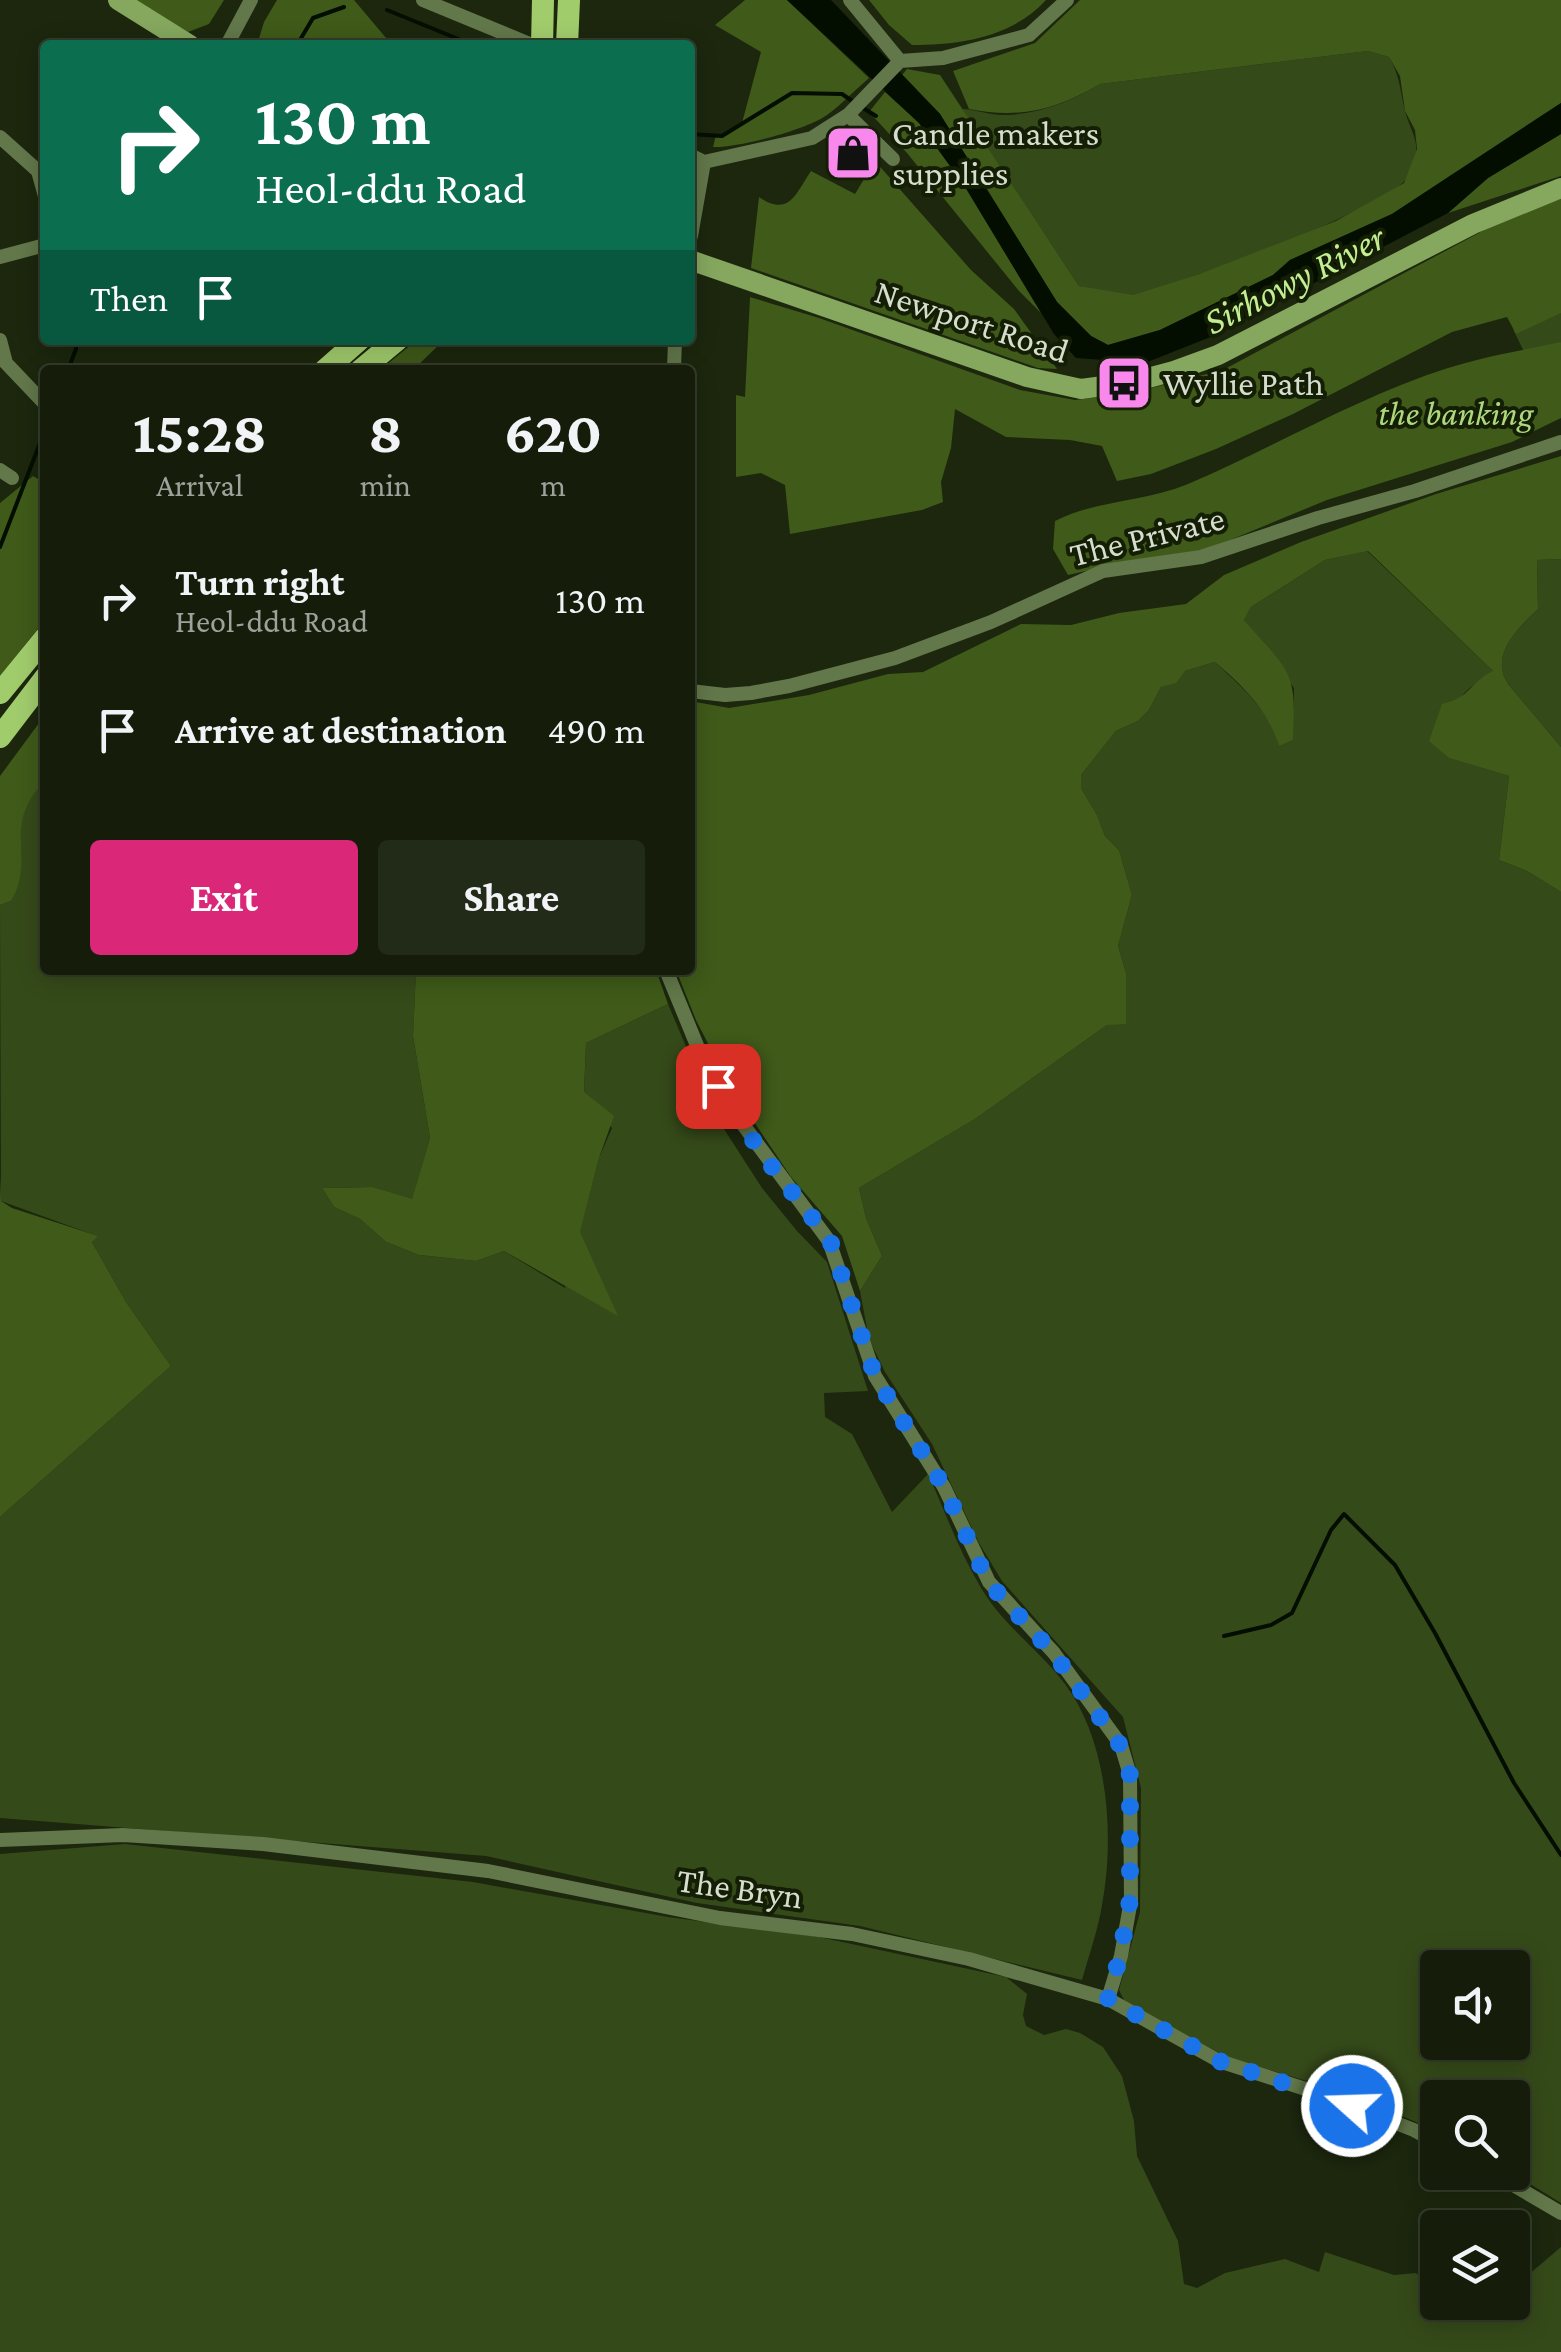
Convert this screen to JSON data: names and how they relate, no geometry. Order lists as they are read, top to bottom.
{
  "streets": {
    "main road": ["Newport Road"],
    "street": ["The Private", "The Bryn"]
  },
  "water": ["Sirhowy River"],
  "parks": ["the banking"],
  "places": {
    "shop": ["Candle makers supplies"],
    "bus stop": ["Wyllie Path"]
  },
  "page": {
    "turn": ["130 m", "Heol-ddu Road"],
    "then": "Then",
    "eta": [
      "15:28",
      "Arrival",
      "8",
      "min",
      "620",
      "m"
    ],
    "list": [
      {
        "name": "Turn right",
        "note": "Heol-ddu Road",
        "value": "130 m"
      },
      {
        "name": "Arrive at destination",
        "value": "490 m"
      }
    ],
    "buttons": ["Exit", "Share"]
  }
}
